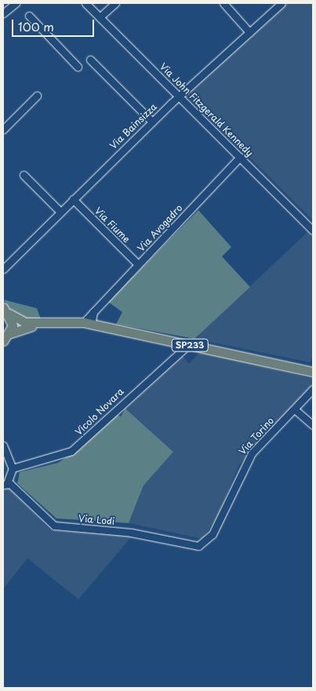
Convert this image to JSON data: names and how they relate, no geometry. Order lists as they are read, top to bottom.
{
  "streets": {
    "main road": ["SP233"],
    "street": [
      "Via John Fitzgerald Kennedy",
      "Via Bainsizza",
      "Via Fiume",
      "Via Avogadro",
      "Vicolo Novara",
      "Via Torino",
      "Via Lodi"
    ]
  },
  "crossings": [
    ["Via John Fitzgerald Kennedy", "Via Bainsizza"],
    ["Via John Fitzgerald Kennedy", "Via Avogadro"],
    ["Via Bainsizza", "Via Fiume"],
    ["Via Fiume", "Via Avogadro"],
    ["Via Avogadro", "SP233"],
    ["SP233", "Vicolo Novara"],
    ["Via Torino", "Via Lodi"]
  ],
  "scale_bar": "100 m"
}
